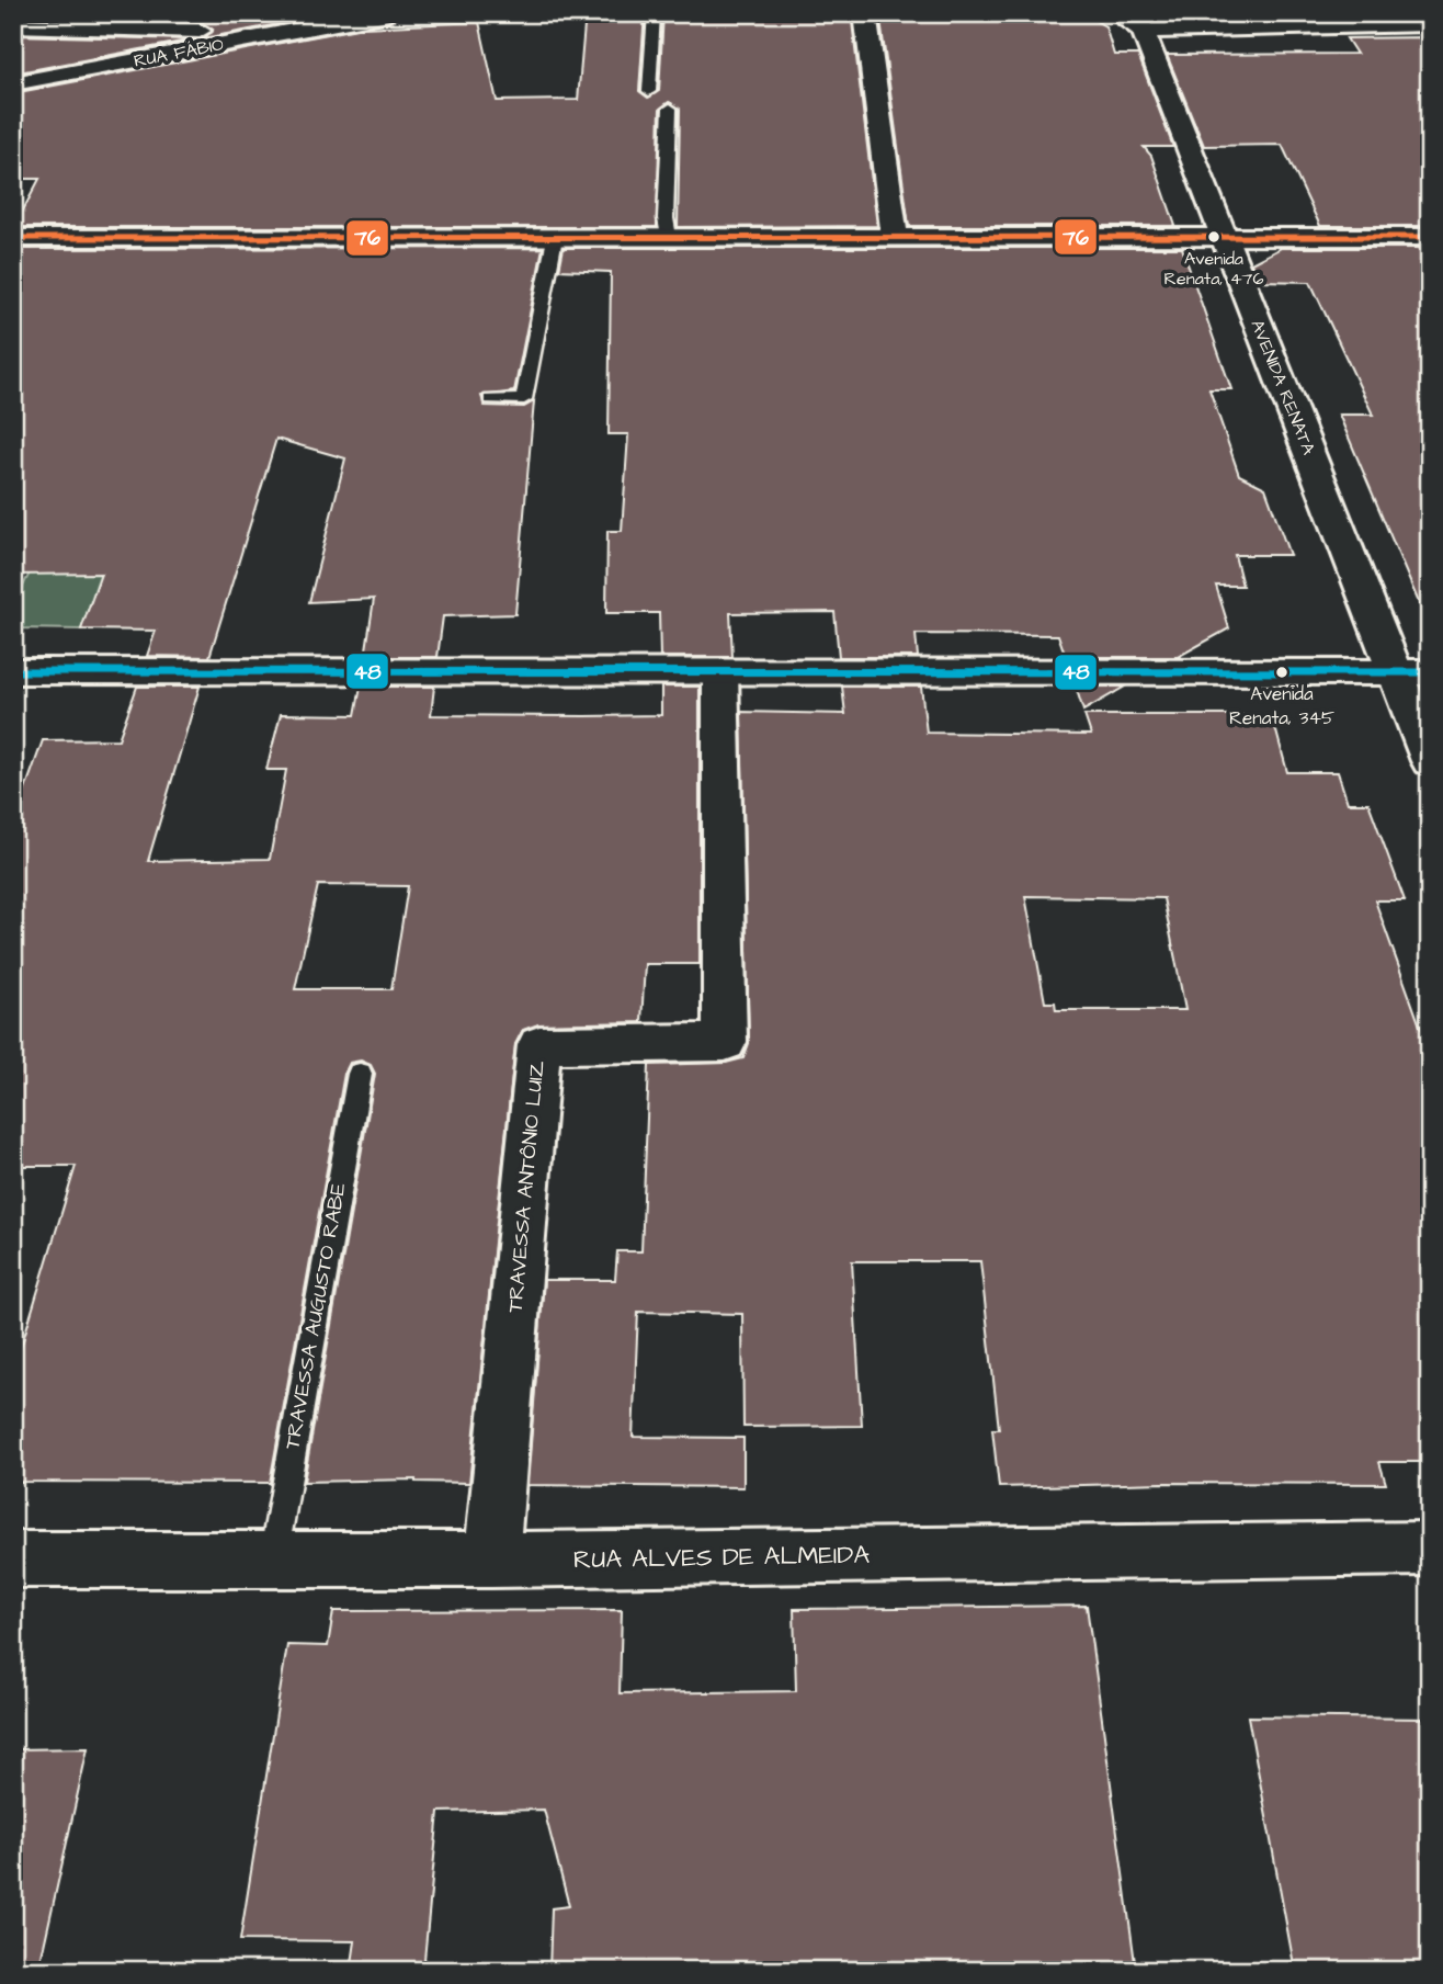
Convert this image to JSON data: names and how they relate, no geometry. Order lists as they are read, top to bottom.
{
  "streets": {
    "street": [
      "RUA FÁBIO",
      "AVENIDA RENATA",
      "TRAVESSA ANTÔNIO LUIZ",
      "RUA ALVES DE ALMEIDA"
    ],
    "lane": ["TRAVESSA AUGUSTO RABE"]
  },
  "crossings": [
    ["TRAVESSA ANTÔNIO LUIZ", "RUA ALVES DE ALMEIDA"],
    ["TRAVESSA AUGUSTO RABE", "RUA ALVES DE ALMEIDA"]
  ],
  "places": ["Avenida Renata, 476", "Avenida Renata, 345"],
  "lines": ["transit line 76", "transit line 48"]
}
